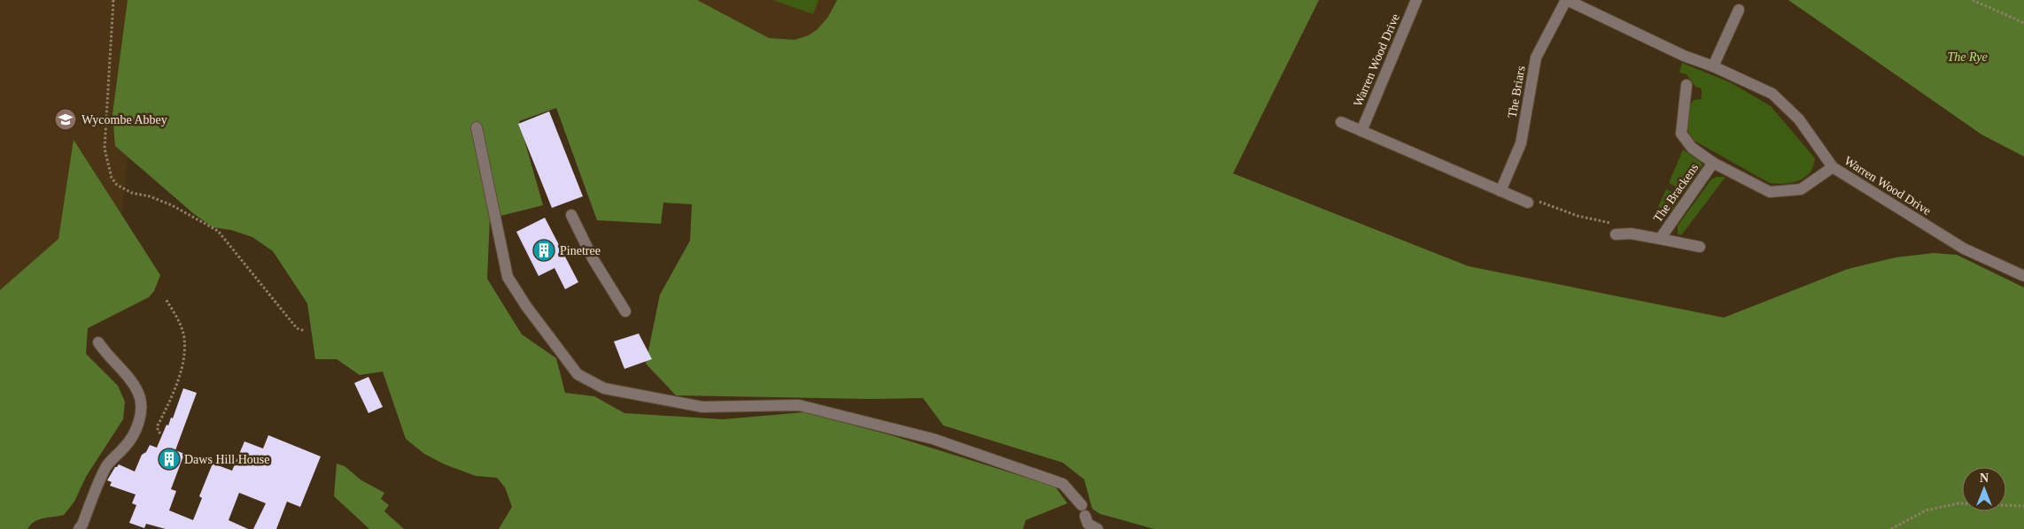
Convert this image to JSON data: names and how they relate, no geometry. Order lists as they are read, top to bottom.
{
  "streets": {
    "street": ["Warren Wood Drive", "The Briars", "The Brackens"]
  },
  "crossings": [
    ["Warren Wood Drive", "The Briars"],
    ["Warren Wood Drive", "The Brackens"]
  ],
  "parks": ["The Rye"],
  "places": {
    "school or university": ["Wycombe Abbey"],
    "building": ["Pinetree", "Daws Hill House"]
  },
  "north": "top"
}
